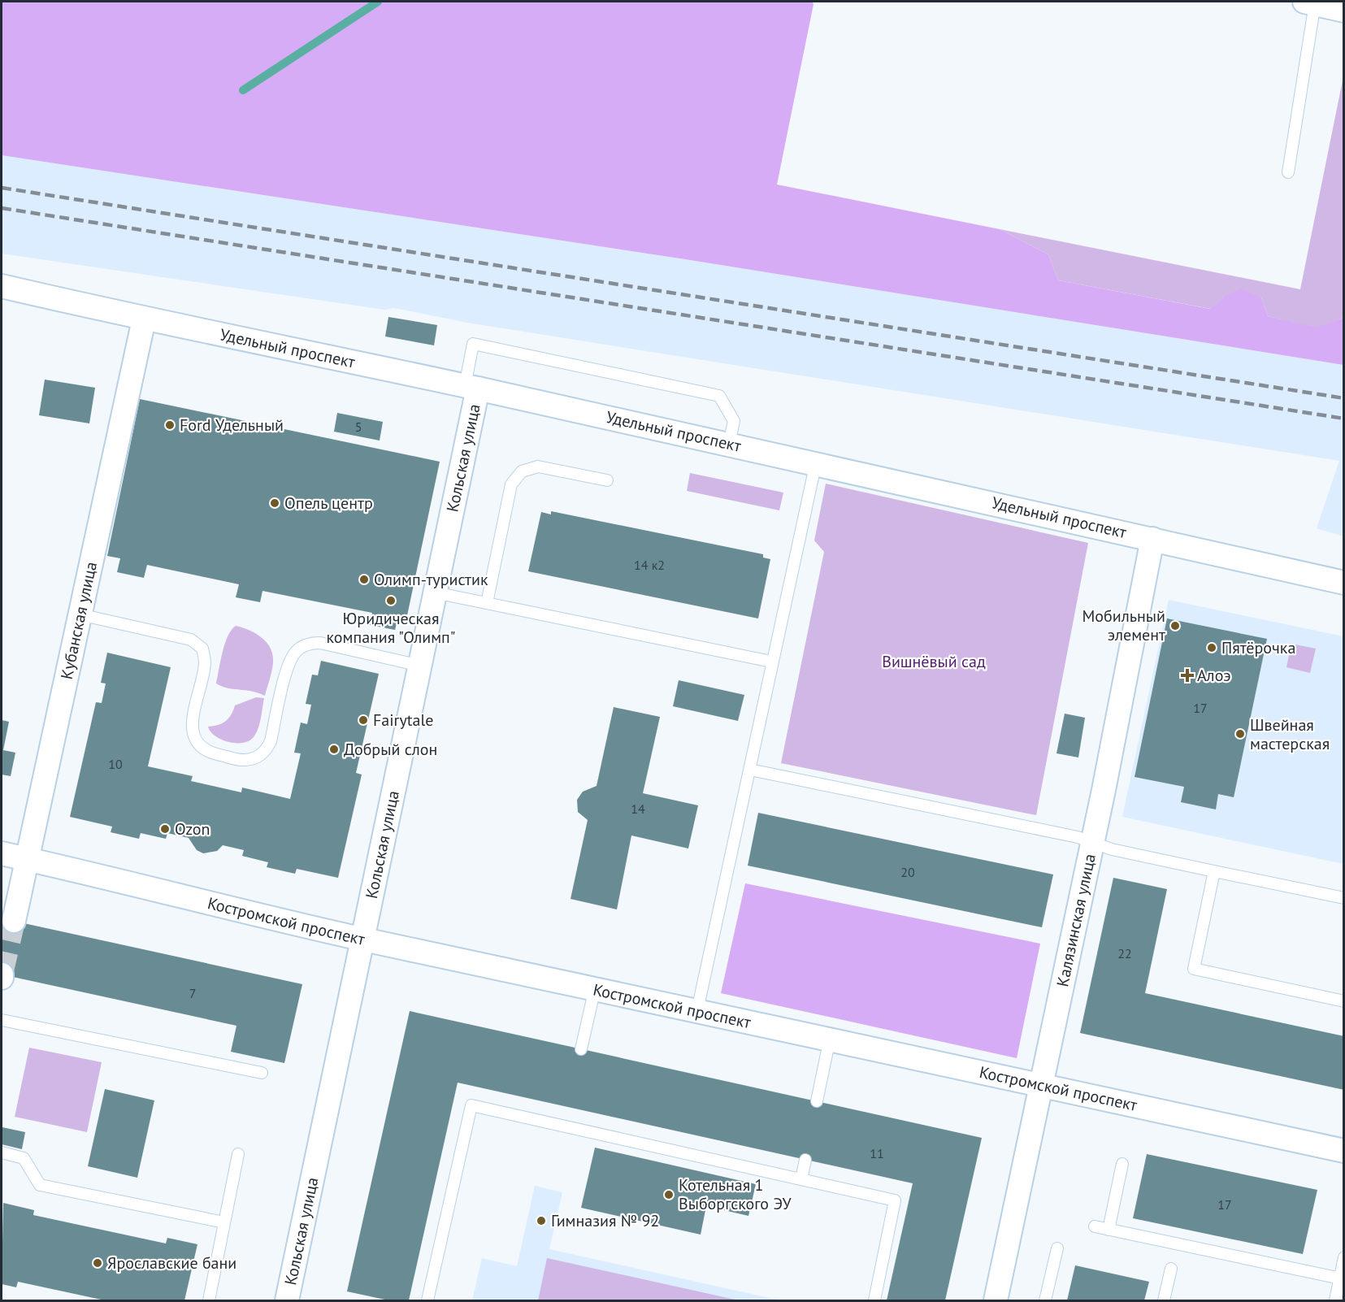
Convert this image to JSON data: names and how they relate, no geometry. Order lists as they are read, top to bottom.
{
  "streets": {
    "street": [
      "Удельный проспект",
      "Кольская улица",
      "Кубанская улица",
      "Калязинская улица",
      "Костромской проспект"
    ]
  },
  "crossings": [
    ["Удельный проспект", "Кольская улица"],
    ["Удельный проспект", "Кубанская улица"],
    ["Удельный проспект", "Калязинская улица"],
    ["Кольская улица", "Костромской проспект"],
    ["Кубанская улица", "Костромской проспект"],
    ["Калязинская улица", "Костромской проспект"]
  ],
  "parks": ["Вишнёвый сад"],
  "places": {
    "other": [
      "Ford Удельный",
      "Опель центр",
      "Олимп-туристик",
      "Юридическая компания \"Олимп\"",
      "Мобильный элемент",
      "Пятёрочка",
      "Fairytale",
      "Швейная мастерская",
      "Добрый слон",
      "Ozon",
      "Котельная 1 Выборгского ЭУ",
      "Гимназия № 92",
      "Ярославские бани"
    ],
    "health": ["Алоэ"]
  },
  "house_numbers": [
    "5",
    "14 к2",
    "17",
    "10",
    "14",
    "20",
    "22",
    "7",
    "11",
    "17"
  ]
}
